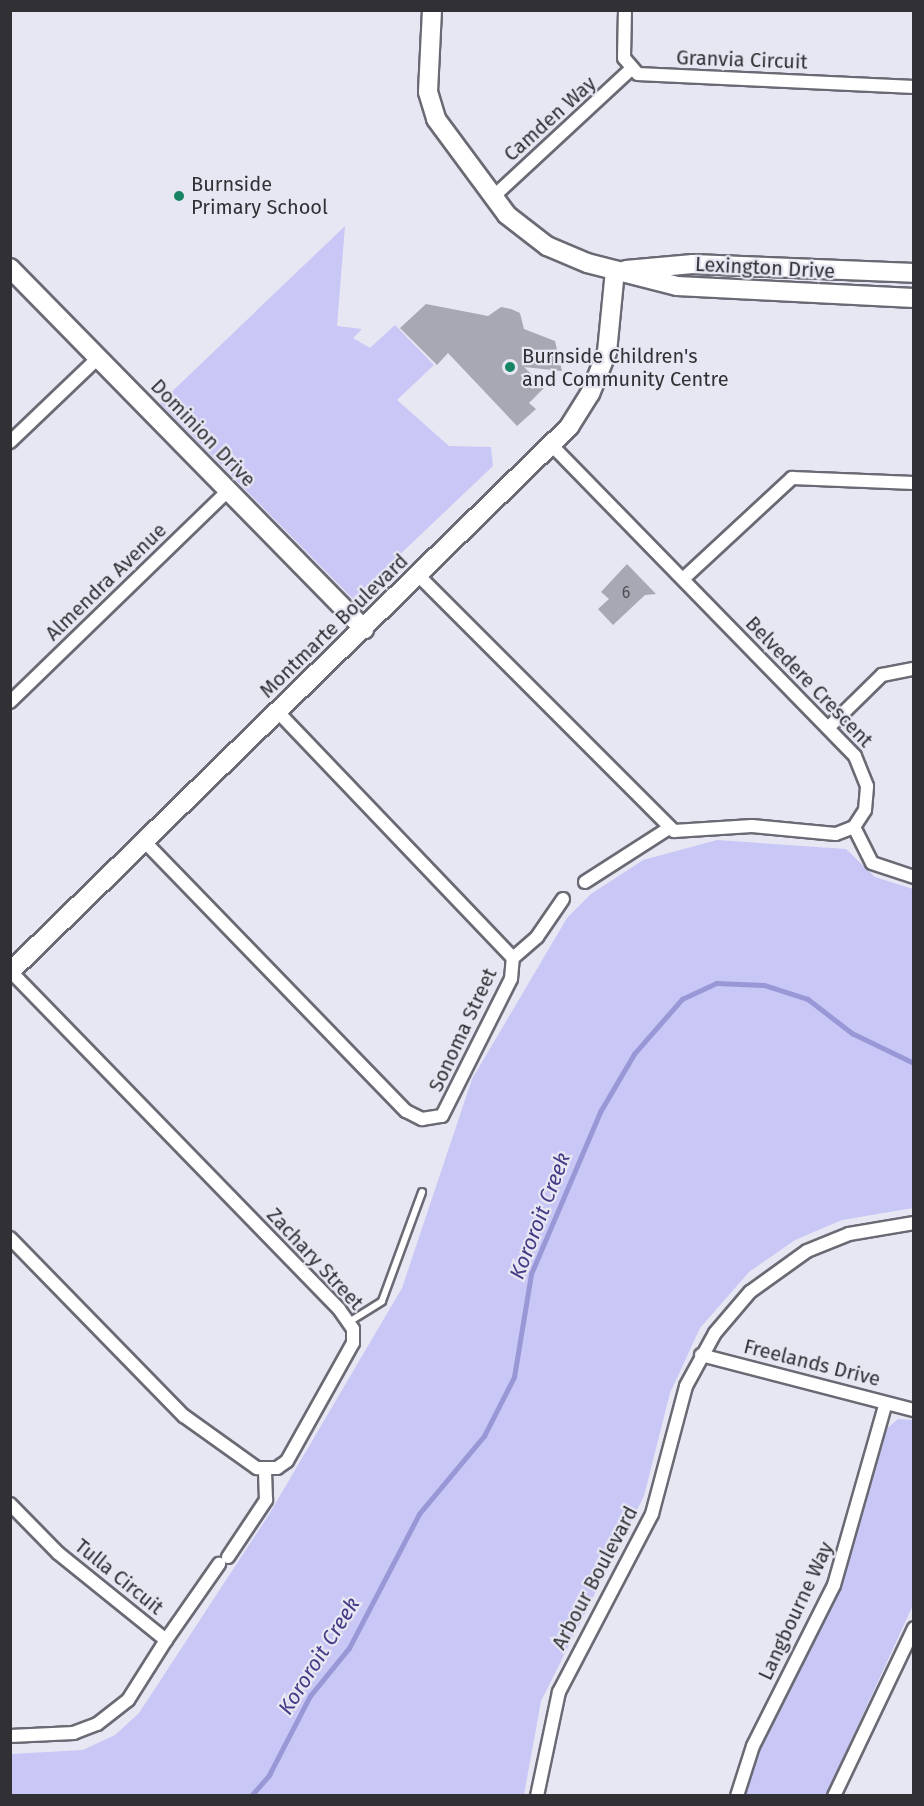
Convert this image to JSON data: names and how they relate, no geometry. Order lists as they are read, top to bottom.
{
  "streets": {
    "street": [
      "Granvia Circuit",
      "Camden Way",
      "Lexington Drive",
      "Dominion Drive",
      "Almendra Avenue",
      "Montmarte Boulevard",
      "Belvedere Crescent",
      "Sonoma Street",
      "Zachary Street",
      "Freelands Drive",
      "Tulla Circuit",
      "Arbour Boulevard",
      "Langbourne Way"
    ]
  },
  "crossings": [
    ["Granvia Circuit", "Camden Way"],
    ["Camden Way", "Lexington Drive"],
    ["Lexington Drive", "Montmarte Boulevard"],
    ["Dominion Drive", "Almendra Avenue"],
    ["Dominion Drive", "Montmarte Boulevard"],
    ["Montmarte Boulevard", "Belvedere Crescent"],
    ["Montmarte Boulevard", "Sonoma Street"],
    ["Montmarte Boulevard", "Zachary Street"],
    ["Freelands Drive", "Arbour Boulevard"],
    ["Freelands Drive", "Langbourne Way"]
  ],
  "water": ["Kororoit Creek"],
  "places": ["Burnside Primary School", "Burnside Children's and Community Centre"],
  "house_numbers": ["6"]
}
